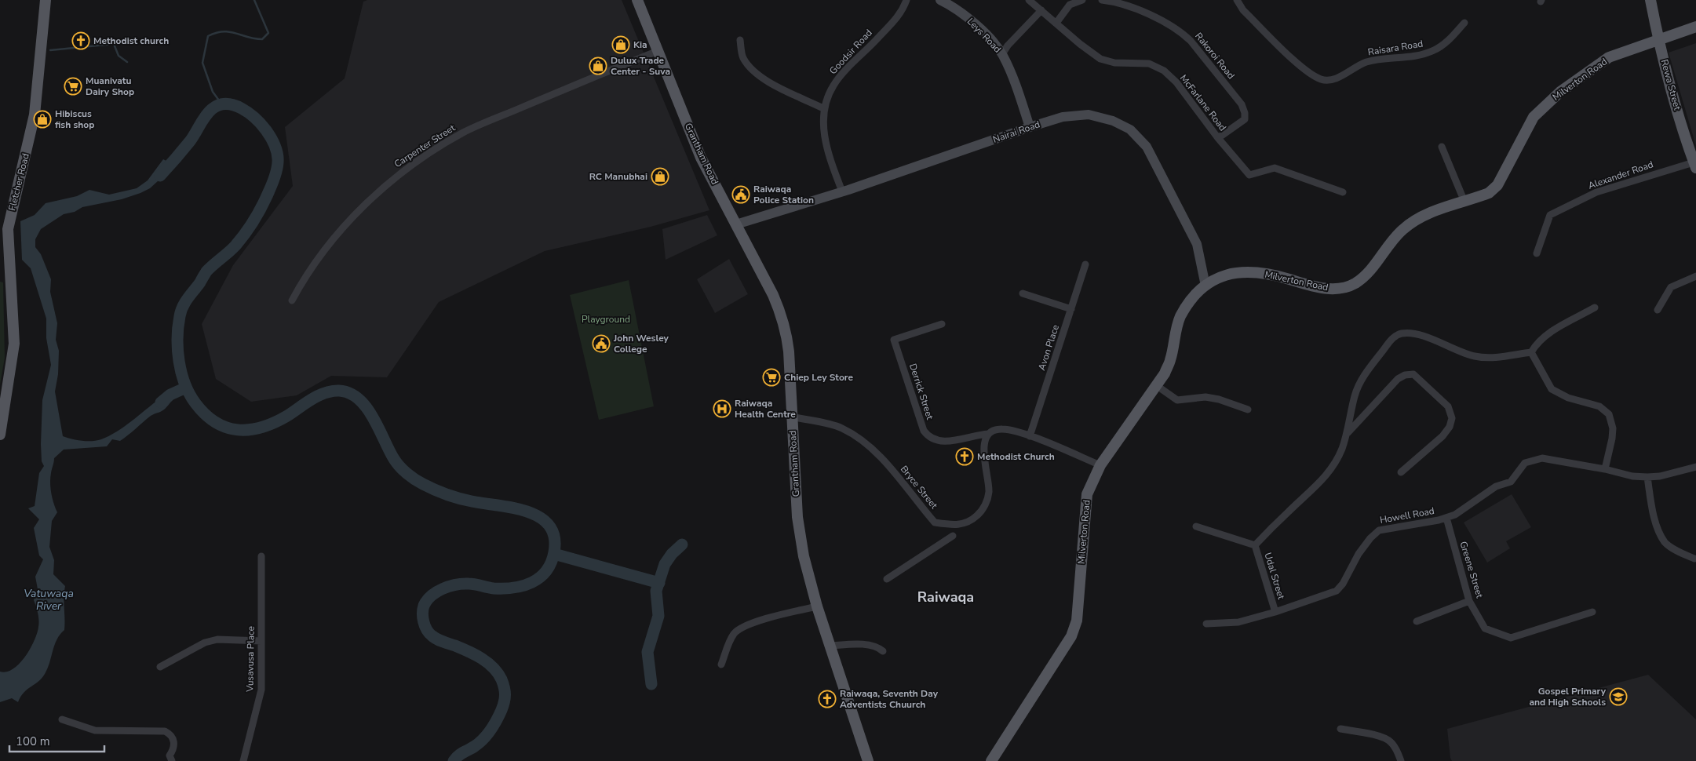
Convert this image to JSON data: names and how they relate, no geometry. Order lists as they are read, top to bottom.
{
  "streets": {
    "main road": [
      "Milverton Road",
      "Rewa Street",
      "Grantham Road",
      "Fletcher Road"
    ],
    "street": [
      "Leys Road",
      "Raisara Road",
      "Goodsir Road",
      "Rakoroi Road",
      "McFarlane Road",
      "Nairai Road",
      "Carpenter Street",
      "Alexander Road",
      "Avon Place",
      "Derrick Street",
      "Bryce Street",
      "Howell Road",
      "Greene Street",
      "Udal Street",
      "Vusavusa Place"
    ]
  },
  "crossings": [
    ["Leys Road", "Nairai Road"],
    ["Goodsir Road", "Nairai Road"],
    ["Rakoroi Road", "McFarlane Road"],
    ["Milverton Road", "Rewa Street"],
    ["Milverton Road", "Nairai Road"],
    ["Rewa Street", "Alexander Road"],
    ["Nairai Road", "Grantham Road"],
    ["Carpenter Street", "Grantham Road"],
    ["Grantham Road", "Bryce Street"],
    ["Derrick Street", "Bryce Street"],
    ["Howell Road", "Greene Street"],
    ["Howell Road", "Udal Street"]
  ],
  "districts": ["Raiwaqa"],
  "water": ["Vatuwaqa River"],
  "parks": ["Playground"],
  "places": {
    "church": ["Methodist church", "Methodist Church", "Raiwaqa, Seventh Day Adventists Chuurch"],
    "shop": [
      "Kia",
      "Dulux Trade Center - Suva",
      "Hibiscus fish shop",
      "RC Manubhai"
    ],
    "supermarket": ["Muanivatu Dairy Shop", "Chiep Ley Store"],
    "public building": ["Raiwaqa Police Station", "John Wesley College"],
    "hospital": ["Raiwaqa Health Centre"],
    "school or university": ["Gospel Primary and High Schools"]
  },
  "scale_bar": "100 m"
}
